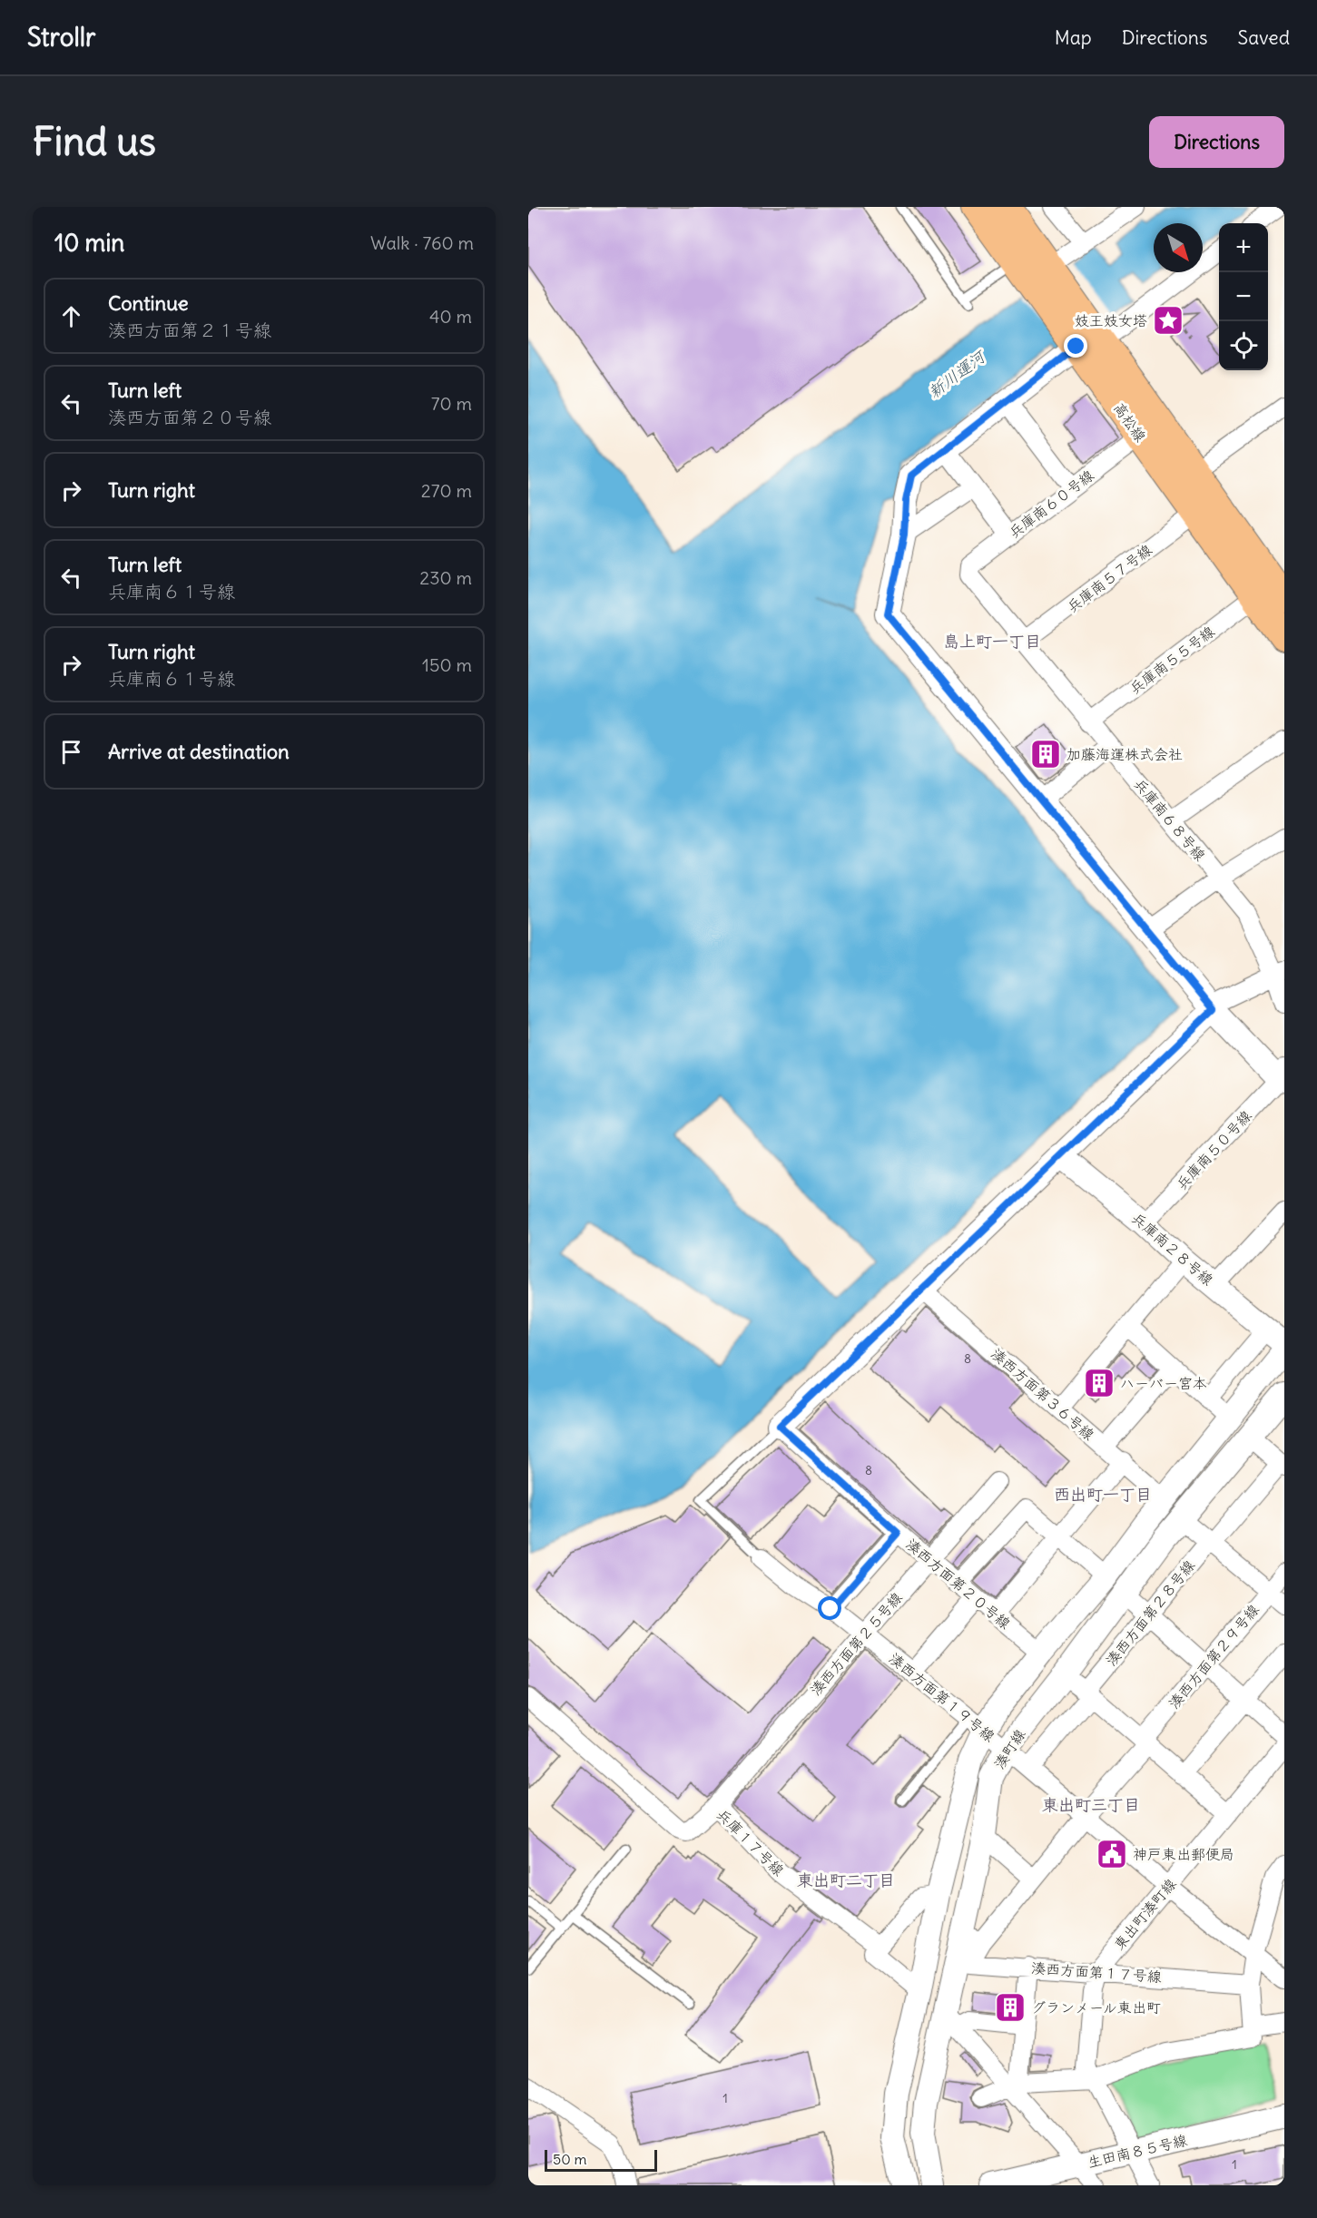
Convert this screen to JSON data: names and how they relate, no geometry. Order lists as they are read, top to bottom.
{
  "streets": {
    "main road": ["高松線"],
    "street": [
      "兵庫南６０号線",
      "兵庫南５７号線",
      "兵庫南５５号線",
      "兵庫南６８号線",
      "兵庫南５０号線",
      "兵庫南２８号線",
      "湊西方面第３６号線",
      "湊西方面第２０号線",
      "湊西方面第２８号線",
      "湊西方面第２５号線",
      "湊西方面第２９号線",
      "湊西方面第１９号線",
      "湊町線",
      "兵庫１７号線",
      "東出町湊町線",
      "湊西方面第１７号線",
      "生田南８５号線"
    ]
  },
  "crossings": [
    ["高松線", "兵庫南６０号線"],
    ["高松線", "兵庫南５７号線"],
    ["高松線", "兵庫南５５号線"],
    ["兵庫南６０号線", "兵庫南６８号線"],
    ["兵庫南５７号線", "兵庫南６８号線"],
    ["兵庫南５５号線", "兵庫南６８号線"],
    ["兵庫南５０号線", "兵庫南２８号線"],
    ["湊西方面第３６号線", "湊町線"],
    ["湊西方面第２０号線", "湊西方面第２５号線"],
    ["湊西方面第２０号線", "湊西方面第１９号線"],
    ["湊西方面第２０号線", "湊町線"],
    ["湊西方面第２８号線", "湊西方面第１９号線"],
    ["湊西方面第２５号線", "湊西方面第１９号線"],
    ["湊西方面第２５号線", "兵庫１７号線"],
    ["湊西方面第２９号線", "湊西方面第１９号線"],
    ["湊西方面第２９号線", "湊町線"],
    ["湊西方面第２９号線", "湊西方面第１７号線"],
    ["湊西方面第１９号線", "湊町線"],
    ["湊西方面第１９号線", "東出町湊町線"],
    ["湊町線", "湊西方面第１７号線"],
    ["東出町湊町線", "湊西方面第１７号線"],
    ["東出町湊町線", "生田南８５号線"]
  ],
  "districts": [
    "島上町一丁目",
    "西出町一丁目",
    "東出町三丁目",
    "東出町二丁目"
  ],
  "water": ["新川運河"],
  "places": {
    "place": ["妓王妓女塔"],
    "building": ["加藤海運株式会社", "ハーバー宮本", "グランメール東出町"],
    "public building": ["神戸東出郵便局"]
  },
  "house_numbers": [
    "8",
    "8",
    "1",
    "1"
  ],
  "scale_bar": "50 m",
  "north": "bottom right",
  "page": {
    "header": "Strollr",
    "nav": ["Map", "Directions", "Saved"],
    "buttons": "Directions",
    "title": "Find us",
    "heading": ["10 min", "Walk · 760 m"],
    "map_buttons": ["+", "−"],
    "list": [
      ["Continue", "湊西方面第２１号線", "40 m"],
      ["Turn left", "湊西方面第２０号線", "70 m"],
      ["Turn right", "270 m"],
      ["Turn left", "兵庫南６１号線", "230 m"],
      ["Turn right", "兵庫南６１号線", "150 m"],
      "Arrive at destination"
    ],
    "scale": "50 m"
  }
}
